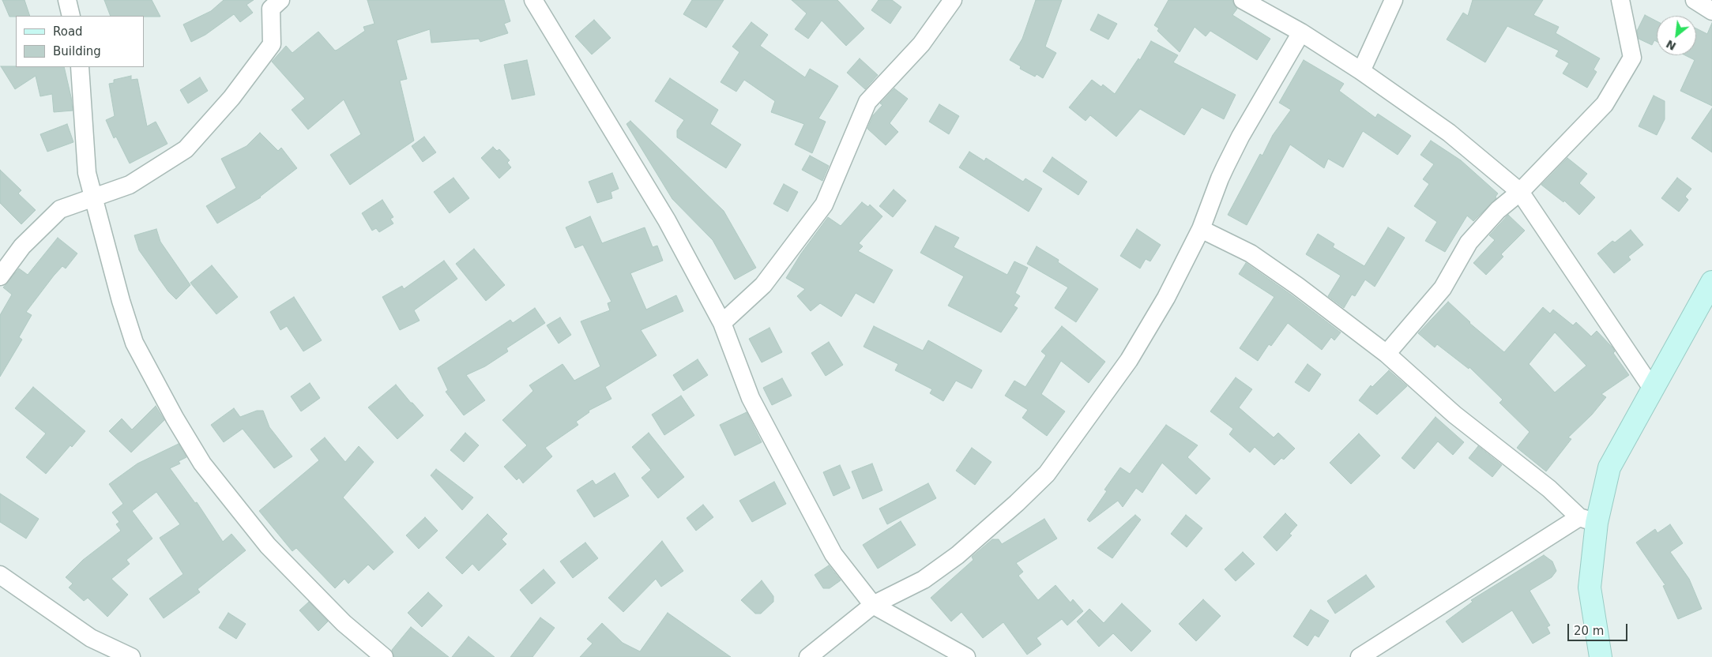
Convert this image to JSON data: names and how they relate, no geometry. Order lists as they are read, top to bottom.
{
  "legend": ["Road", "Building"],
  "scale_bar": "20 m",
  "north": "bottom left"
}
